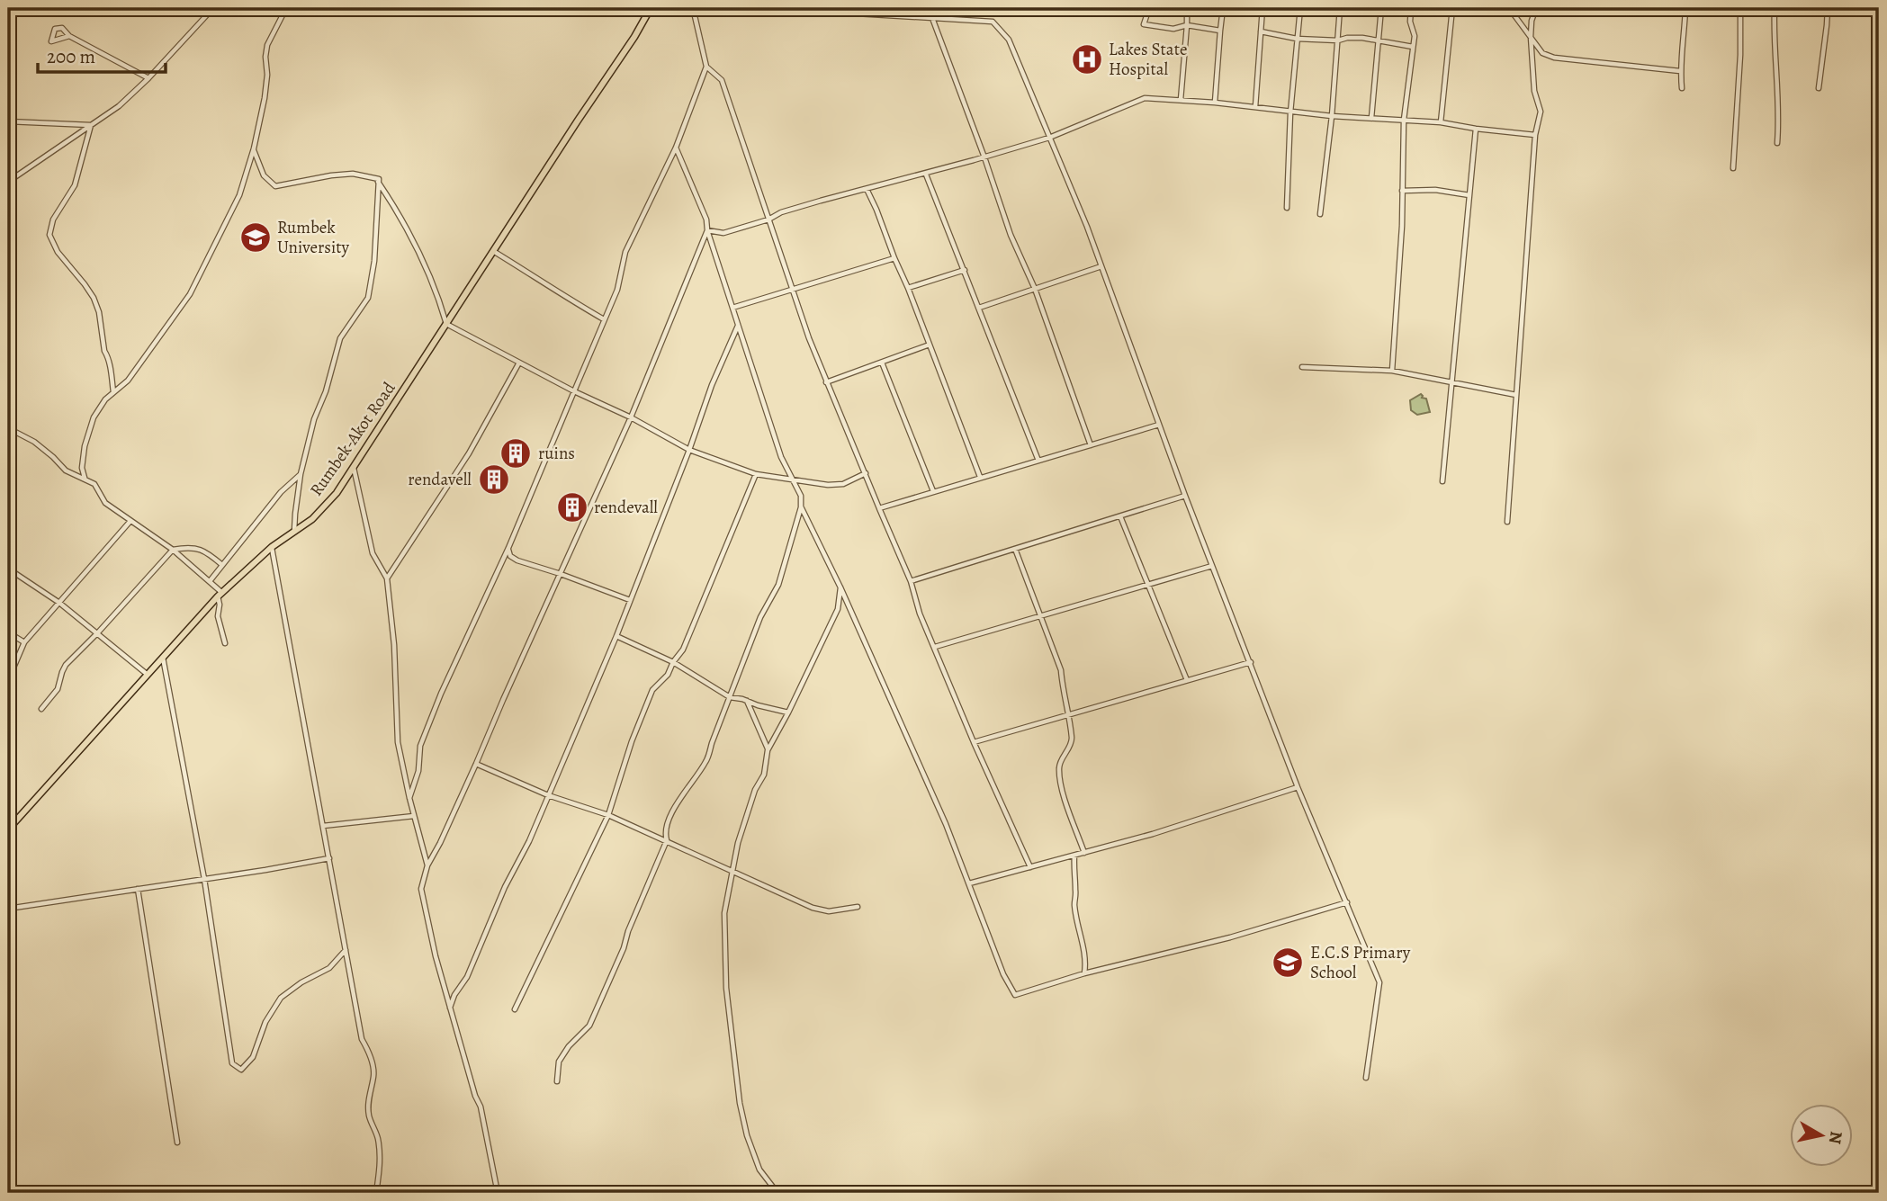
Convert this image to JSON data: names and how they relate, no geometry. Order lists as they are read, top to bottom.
{
  "streets": {
    "main road": ["Rumbek-Akot Road"]
  },
  "places": {
    "hospital": ["Lakes State Hospital"],
    "school or university": ["Rumbek University", "E.C.S Primary School"],
    "building": ["ruins", "rendavell", "rendevall"]
  },
  "scale_bar": "200 m",
  "north": "right"
}
